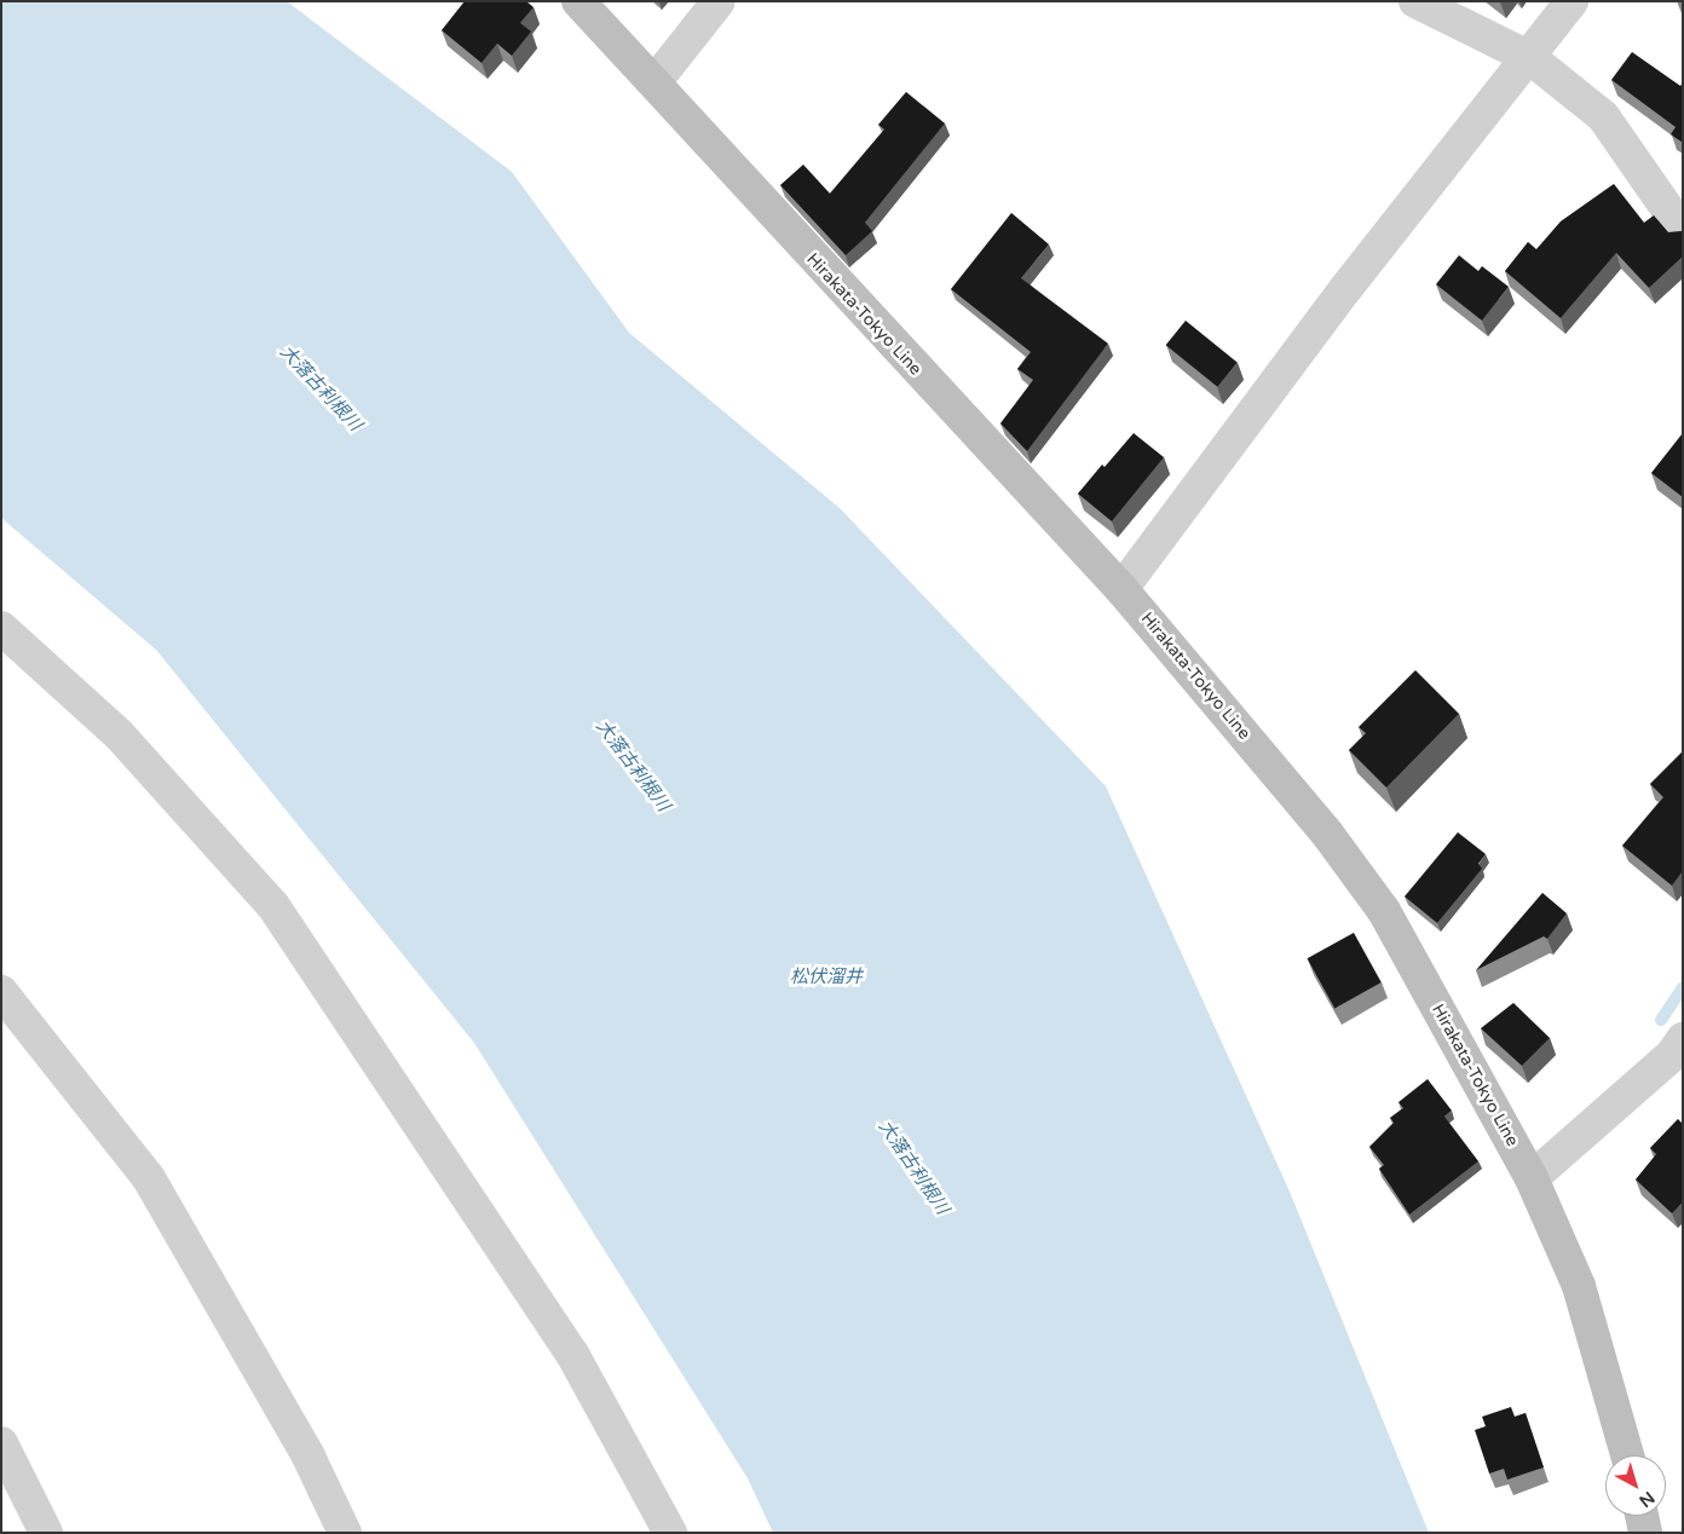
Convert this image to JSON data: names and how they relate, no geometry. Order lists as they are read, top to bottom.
{
  "streets": {
    "main road": ["Hirakata-Tokyo Line"]
  },
  "water": ["大落古利根川", "松伏溜井"],
  "north": "bottom right"
}
